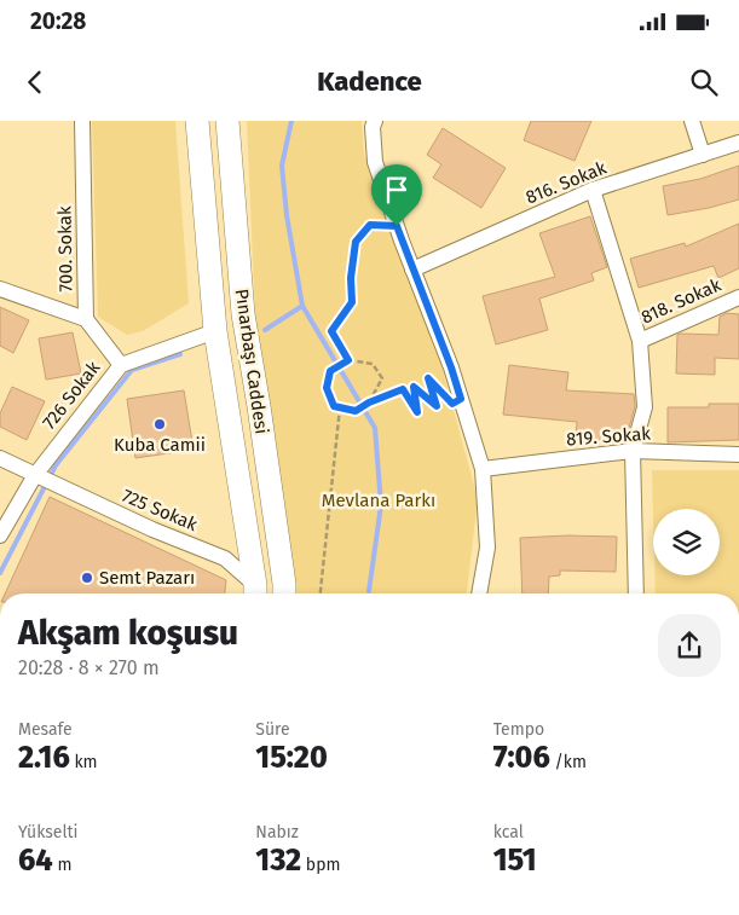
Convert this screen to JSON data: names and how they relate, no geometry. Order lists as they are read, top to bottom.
{
  "streets": {
    "street": [
      "816. Sokak",
      "700. Sokak",
      "818. Sokak",
      "Pınarbaşı Caddesi",
      "726 Sokak",
      "819. Sokak",
      "725 Sokak"
    ]
  },
  "crossings": [
    ["Pınarbaşı Caddesi", "726 Sokak"],
    ["Pınarbaşı Caddesi", "725 Sokak"],
    ["726 Sokak", "725 Sokak"]
  ],
  "parks": ["Mevlana Parkı"],
  "places": ["Kuba Camii", "Semt Pazarı"],
  "page": {
    "status": "20:28",
    "header": "Kadence",
    "heading": ["Akşam koşusu", "20:28 · 8 × 270 m"],
    "stats": [
      ["Mesafe", "2.16 km"],
      ["Süre", "15:20"],
      ["Tempo", "7:06 /km"],
      ["Yükselti", "64 m"],
      ["Nabız", "132 bpm"],
      ["kcal", "151"]
    ]
  }
}
